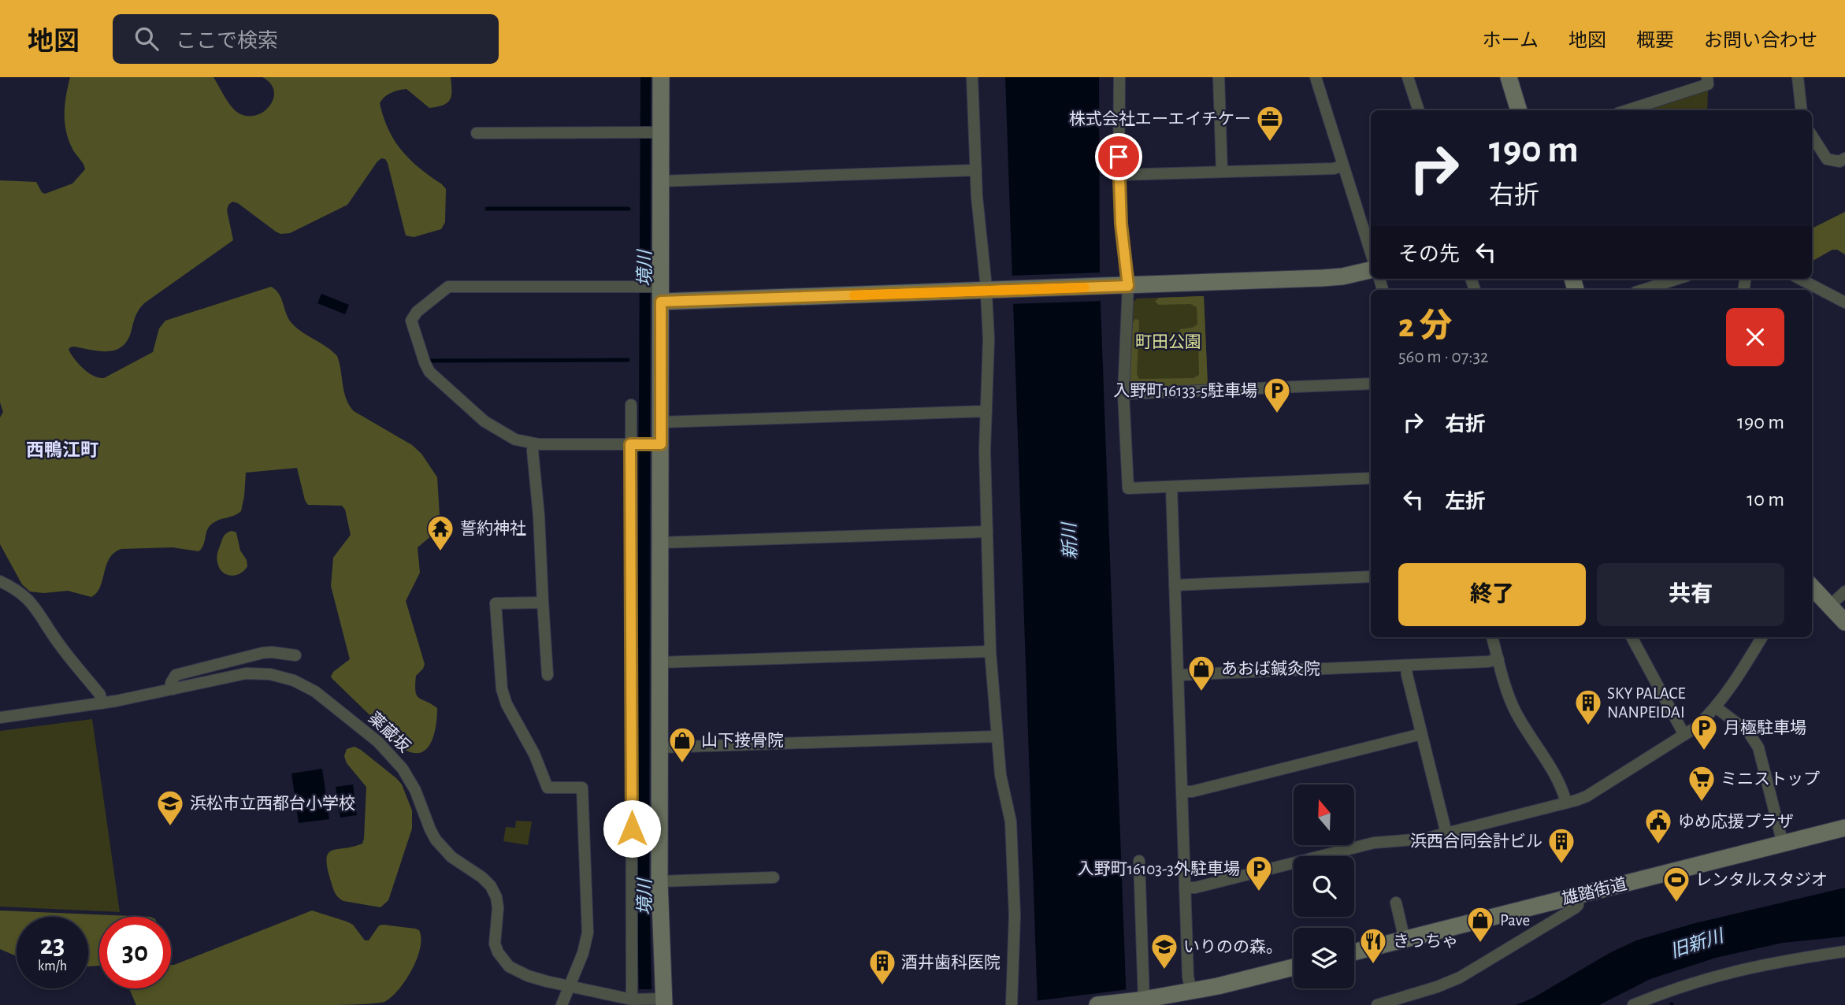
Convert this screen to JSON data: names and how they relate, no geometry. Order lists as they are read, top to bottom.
{
  "streets": {
    "street": ["薬蔵坂", "雄踏街道"]
  },
  "districts": ["西鴨江町"],
  "water": ["境川", "新川", "旧新川"],
  "parks": ["町田公園"],
  "places": {
    "office": ["株式会社エーエイチケー"],
    "parking": ["入野町16133-5駐車場", "月極駐車場", "入野町16103-3外駐車場"],
    "temple": ["誓約神社"],
    "shop": ["あおば鍼灸院", "山下接骨院", "Pave"],
    "building": ["SKY PALACE NANPEIDAI", "浜西合同会計ビル", "酒井歯科医院"],
    "supermarket": ["ミニストップ"],
    "school or university": ["浜松市立西都台小学校", "いりのの森。"],
    "public building": ["ゆめ応援プラザ"],
    "sports": ["レンタルスタジオ"],
    "restaurant": ["きっちゃ"]
  },
  "north": "top",
  "page": {
    "header": "地図",
    "search": "ここで検索",
    "nav": [
      "ホーム",
      "地図",
      "概要",
      "お問い合わせ"
    ],
    "turn": ["190 m", "右折"],
    "then": "その先",
    "heading": ["2 分", "560 m · 07:32"],
    "list": [
      {
        "name": "右折",
        "value": "190 m"
      },
      {
        "name": "左折",
        "value": "10 m"
      }
    ],
    "buttons": ["終了", "共有"],
    "speed": "23 km/h",
    "limit": "30"
  }
}
